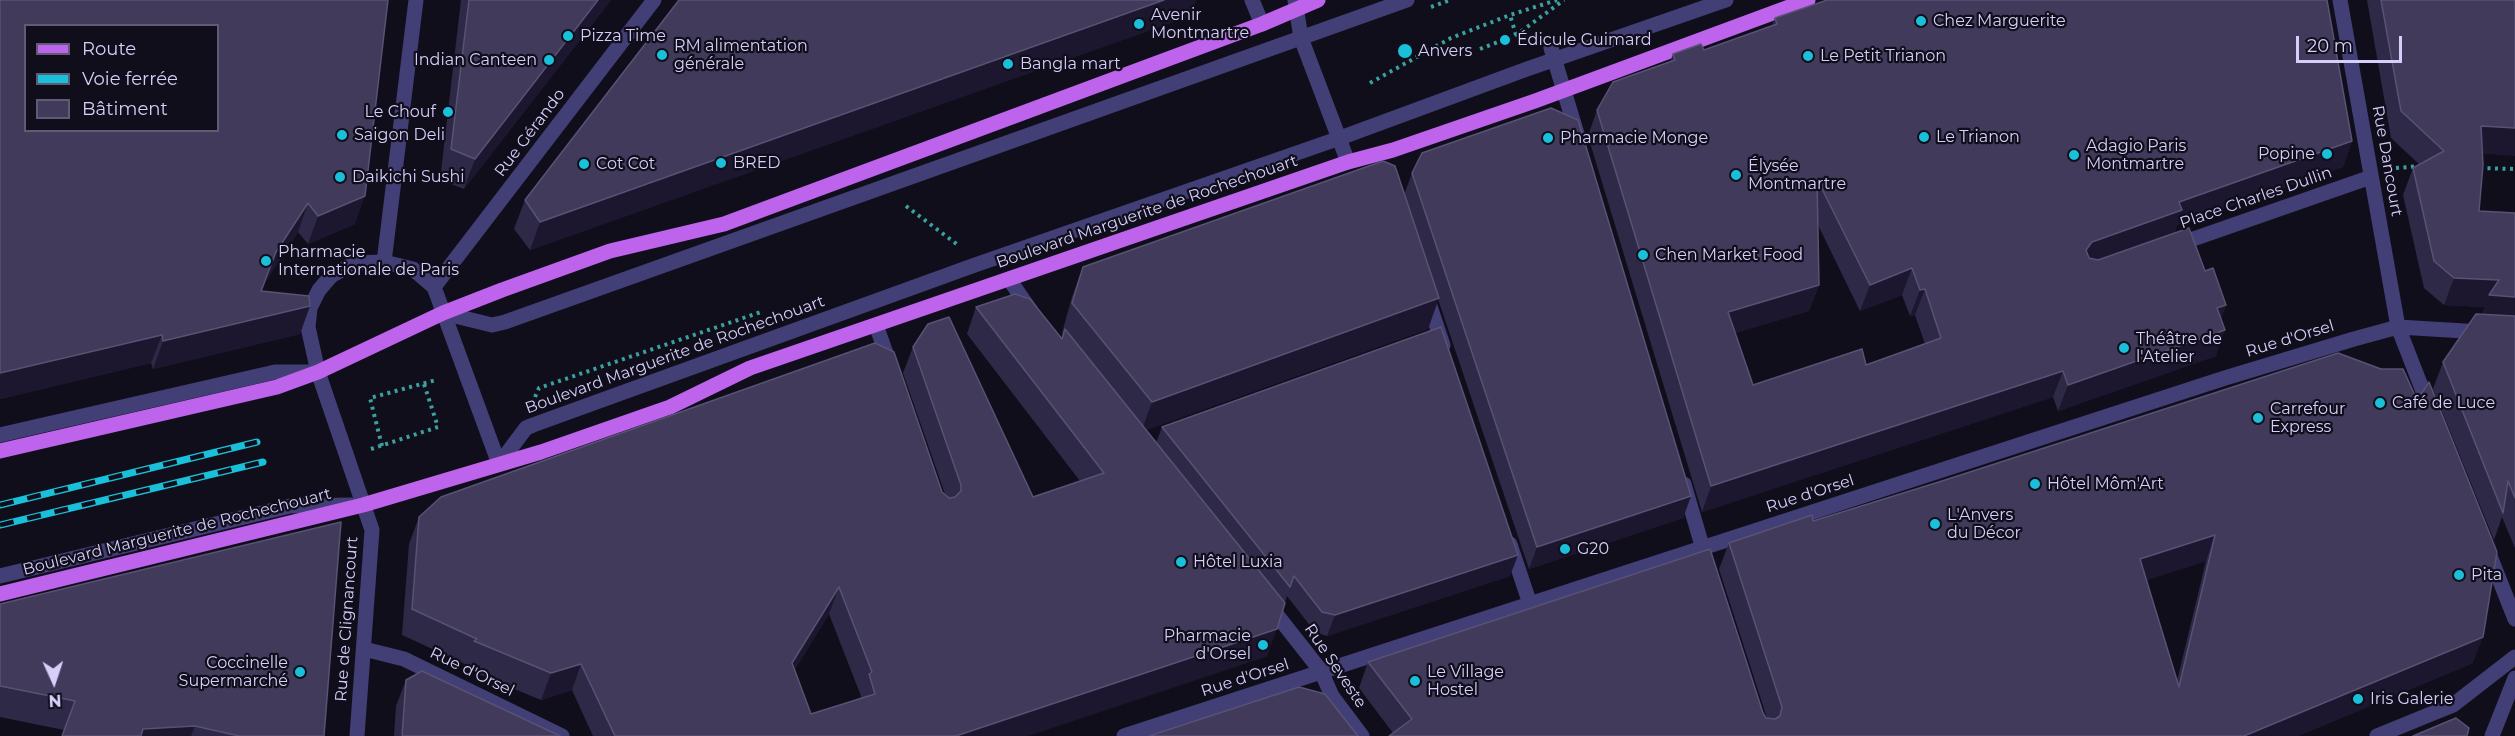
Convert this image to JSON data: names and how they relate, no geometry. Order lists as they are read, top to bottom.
{
  "streets": {
    "main road": ["Boulevard Marguerite de Rochechouart"],
    "street": [
      "Rue Gérando",
      "Rue Dancourt",
      "Place Charles Dullin",
      "Rue d'Orsel",
      "Rue de Clignancourt",
      "Rue Seveste"
    ]
  },
  "crossings": [
    ["Rue Dancourt", "Place Charles Dullin"],
    ["Rue Dancourt", "Rue d'Orsel"],
    ["Boulevard Marguerite de Rochechouart", "Rue de Clignancourt"],
    ["Rue d'Orsel", "Rue de Clignancourt"],
    ["Rue d'Orsel", "Rue Seveste"]
  ],
  "places": [
    "Chez Marguerite",
    "Avenir Montmartre",
    "Pizza Time",
    "Édicule Guimard",
    "Anvers",
    "RM alimentation générale",
    "Le Petit Trianon",
    "Indian Canteen",
    "Bangla mart",
    "Le Chouf",
    "Saigon Deli",
    "Le Trianon",
    "Pharmacie Monge",
    "Popine",
    "Adagio Paris Montmartre",
    "BRED",
    "Cot Cot",
    "Élysée Montmartre",
    "Daikichi Sushi",
    "Chen Market Food",
    "Pharmacie Internationale de Paris",
    "Théâtre de l'Atelier",
    "Café de Luce",
    "Carrefour Express",
    "Hôtel Môm'Art",
    "L'Anvers du Décor",
    "G20",
    "Hôtel Luxia",
    "Pita",
    "Pharmacie d'Orsel",
    "Coccinelle Supermarché",
    "Le Village Hostel",
    "Iris Galerie"
  ],
  "legend": ["Route", "Voie ferrée", "Bâtiment"],
  "scale_bar": "20 m",
  "north": "bottom"
}
